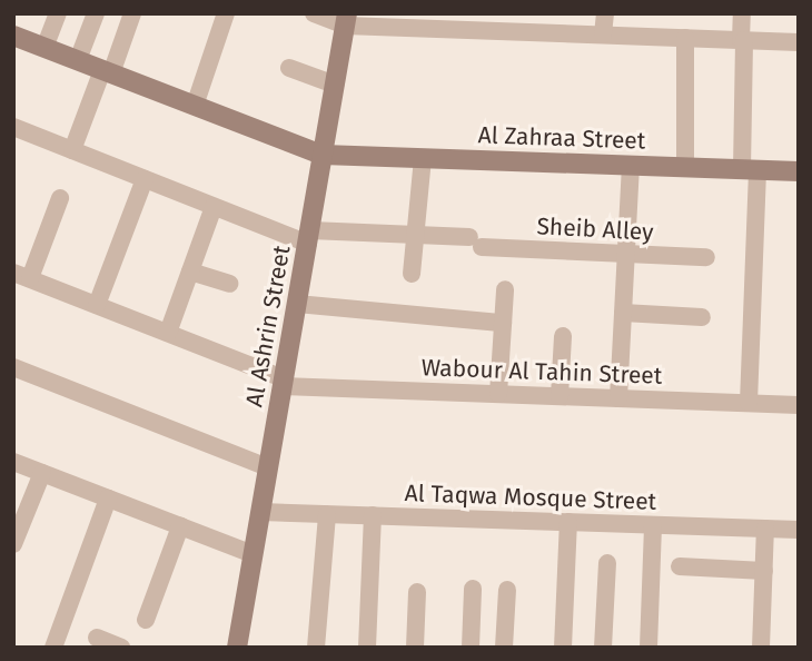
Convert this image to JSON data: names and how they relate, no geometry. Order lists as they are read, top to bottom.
{
  "streets": {
    "street": [
      "Al Zahraa Street",
      "Sheib Alley",
      "Al Ashrin Street",
      "Wabour Al Tahin Street",
      "Al Taqwa Mosque Street"
    ]
  },
  "crossings": [
    ["Al Zahraa Street", "Al Ashrin Street"],
    ["Sheib Alley", "Al Ashrin Street"],
    ["Al Ashrin Street", "Wabour Al Tahin Street"],
    ["Al Ashrin Street", "Al Taqwa Mosque Street"]
  ]
}
